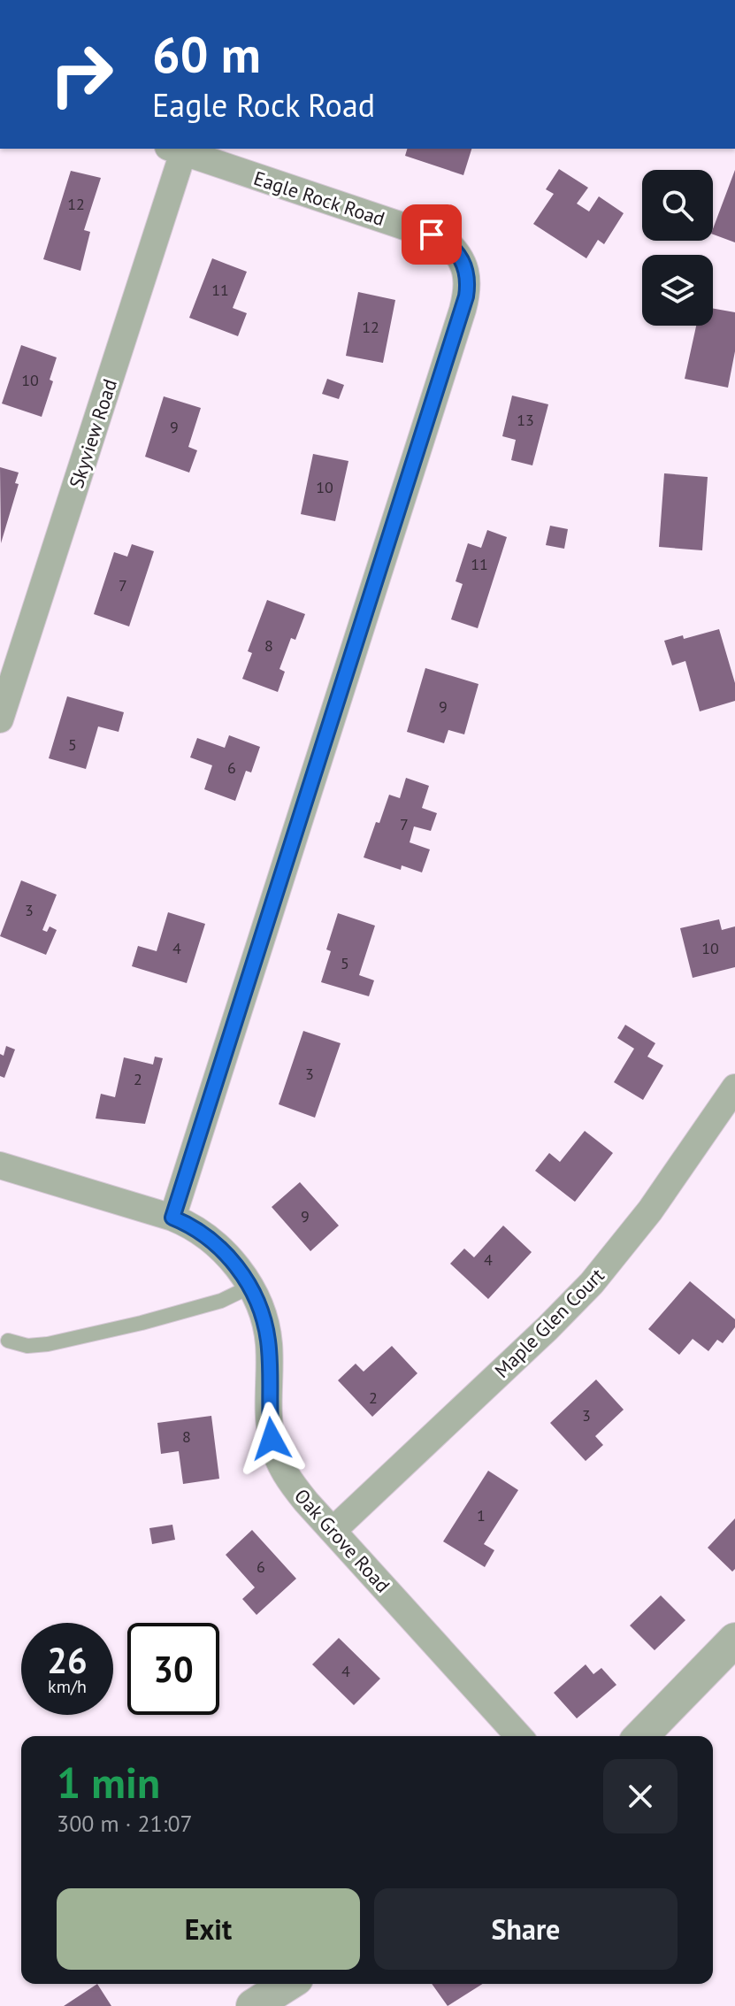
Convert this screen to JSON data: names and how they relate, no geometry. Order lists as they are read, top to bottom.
{
  "streets": {
    "street": [
      "Eagle Rock Road",
      "Skyview Road",
      "Maple Glen Court",
      "Oak Grove Road"
    ]
  },
  "crossings": [
    ["Eagle Rock Road", "Skyview Road"],
    ["Eagle Rock Road", "Oak Grove Road"],
    ["Maple Glen Court", "Oak Grove Road"]
  ],
  "house_numbers": [
    "12",
    "11",
    "12",
    "10",
    "13",
    "9",
    "10",
    "11",
    "7",
    "8",
    "9",
    "5",
    "6",
    "7",
    "3",
    "4",
    "10",
    "5",
    "3",
    "2",
    "9",
    "4",
    "2",
    "3",
    "8",
    "1",
    "6",
    "4"
  ],
  "page": {
    "turn": ["60 m", "Eagle Rock Road"],
    "speed": "26 km/h",
    "limit": "30",
    "heading": ["1 min", "300 m · 21:07"],
    "buttons": ["Exit", "Share"]
  }
}
